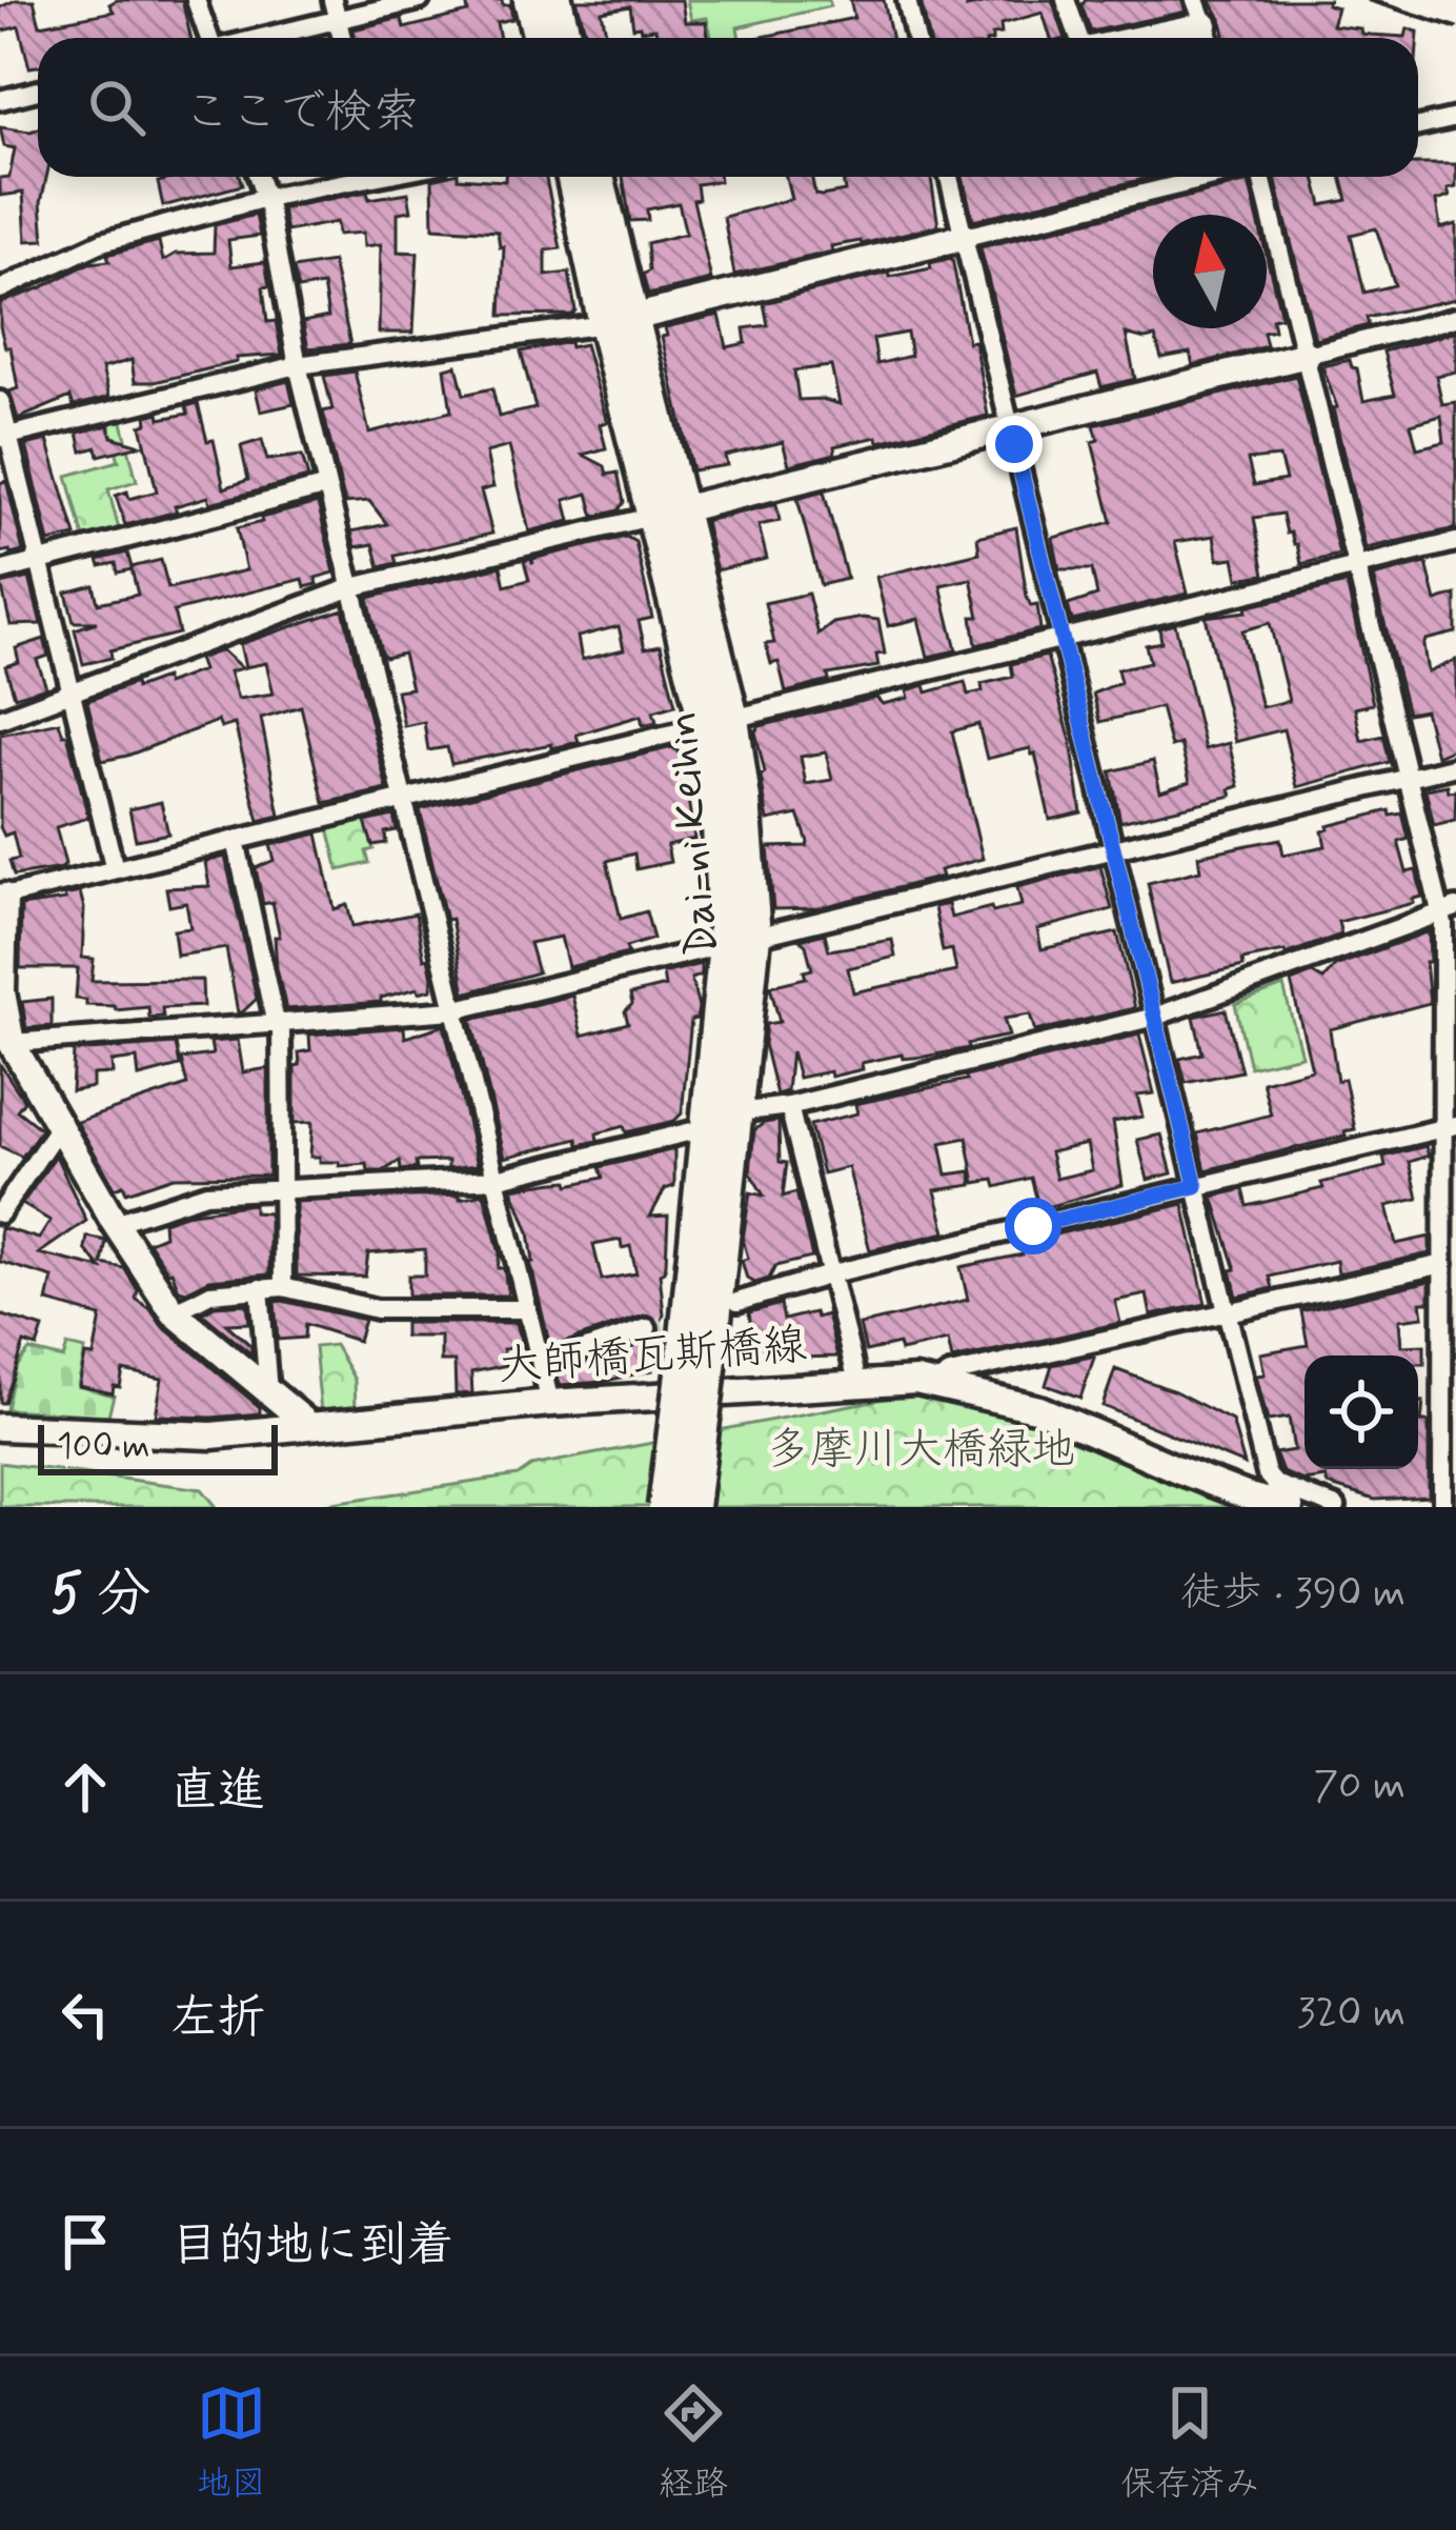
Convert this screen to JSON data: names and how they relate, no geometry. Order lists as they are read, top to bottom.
{
  "streets": {
    "highway": ["Dai-ni Keihin"],
    "street": ["大師橋瓦斯橋線"]
  },
  "parks": ["多摩川大橋緑地"],
  "scale_bar": "100 m",
  "north": "top",
  "page": {
    "search": "ここで検索",
    "scale": "100 m",
    "heading": ["5 分", "徒歩 · 390 m"],
    "list": [
      ["直進", "70 m"],
      ["左折", "320 m"],
      "目的地に到着"
    ],
    "nav": ["地図", "経路", "保存済み"]
  }
}
